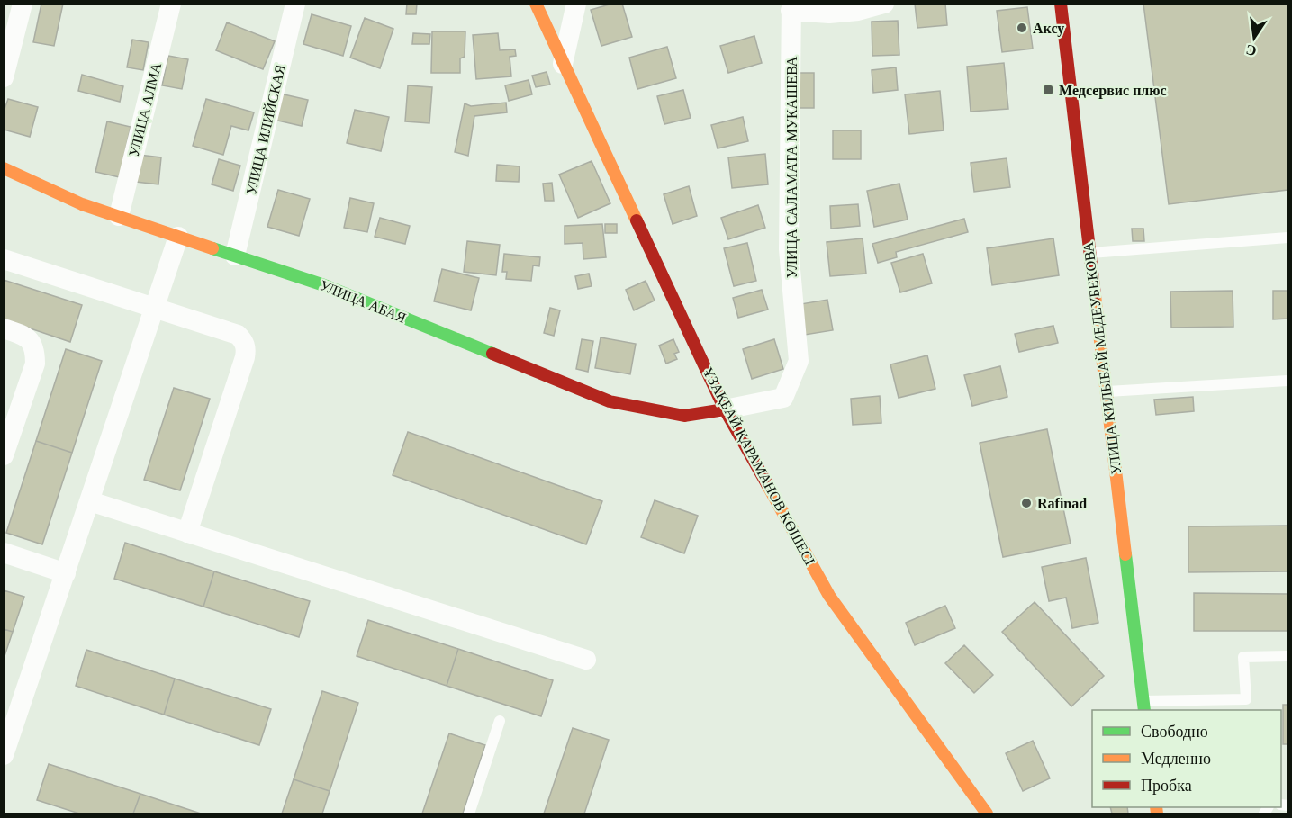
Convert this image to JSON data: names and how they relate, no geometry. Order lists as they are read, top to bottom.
{
  "streets": {
    "street": [
      "УЛИЦА АЛМА",
      "УЛИЦА ИЛИЙСКАЯ",
      "УЛИЦА САЛАМАТА МУКАШЕВА",
      "УЛИЦА АБАЯ",
      "УЛИЦА КИЛЫБАЙ МЕДЕУБЕКОВА",
      "ҰЗАҚБАЙ ҚАРАМАНОВ КӨШЕСІ"
    ]
  },
  "crossings": [
    ["УЛИЦА АЛМА", "УЛИЦА АБАЯ"],
    ["УЛИЦА ИЛИЙСКАЯ", "УЛИЦА АБАЯ"],
    ["УЛИЦА САЛАМАТА МУКАШЕВА", "УЛИЦА АБАЯ"],
    ["УЛИЦА САЛАМАТА МУКАШЕВА", "ҰЗАҚБАЙ ҚАРАМАНОВ КӨШЕСІ"],
    ["УЛИЦА АБАЯ", "ҰЗАҚБАЙ ҚАРАМАНОВ КӨШЕСІ"]
  ],
  "places": {
    "other": ["Аксу", "Rafinad"],
    "transit": ["Медсервис плюс"]
  },
  "legend": ["Свободно", "Медленно", "Пробка"],
  "north": "bottom"
}
